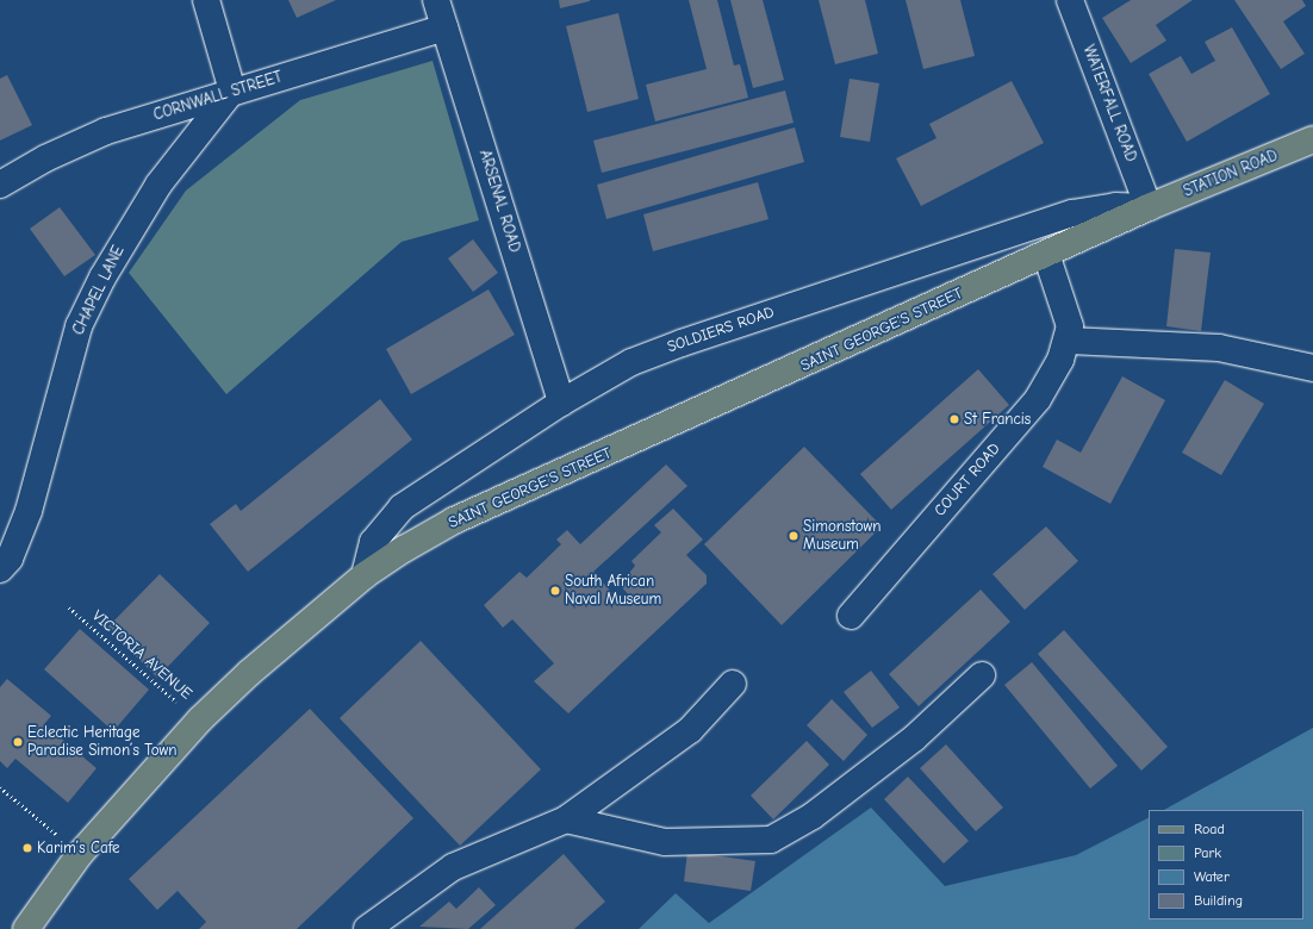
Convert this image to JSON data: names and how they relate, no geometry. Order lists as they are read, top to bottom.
{
  "streets": {
    "main road": ["STATION ROAD", "SAINT GEORGE'S STREET"],
    "street": [
      "CORNWALL STREET",
      "WATERFALL ROAD",
      "ARSENAL ROAD",
      "CHAPEL LANE",
      "SOLDIERS ROAD",
      "COURT ROAD"
    ],
    "path": ["VICTORIA AVENUE"]
  },
  "crossings": [
    ["CORNWALL STREET", "ARSENAL ROAD"],
    ["CORNWALL STREET", "CHAPEL LANE"],
    ["WATERFALL ROAD", "STATION ROAD"],
    ["WATERFALL ROAD", "SOLDIERS ROAD"],
    ["WATERFALL ROAD", "SAINT GEORGE'S STREET"],
    ["STATION ROAD", "SOLDIERS ROAD"],
    ["STATION ROAD", "SAINT GEORGE'S STREET"],
    ["ARSENAL ROAD", "SOLDIERS ROAD"],
    ["SOLDIERS ROAD", "SAINT GEORGE'S STREET"],
    ["SAINT GEORGE'S STREET", "VICTORIA AVENUE"]
  ],
  "places": [
    "St Francis",
    "Simonstown Museum",
    "South African Naval Museum",
    "Eclectic Heritage Paradise Simon’s Town",
    "Karim’s Cafe"
  ],
  "legend": [
    "Road",
    "Park",
    "Water",
    "Building"
  ]
}
